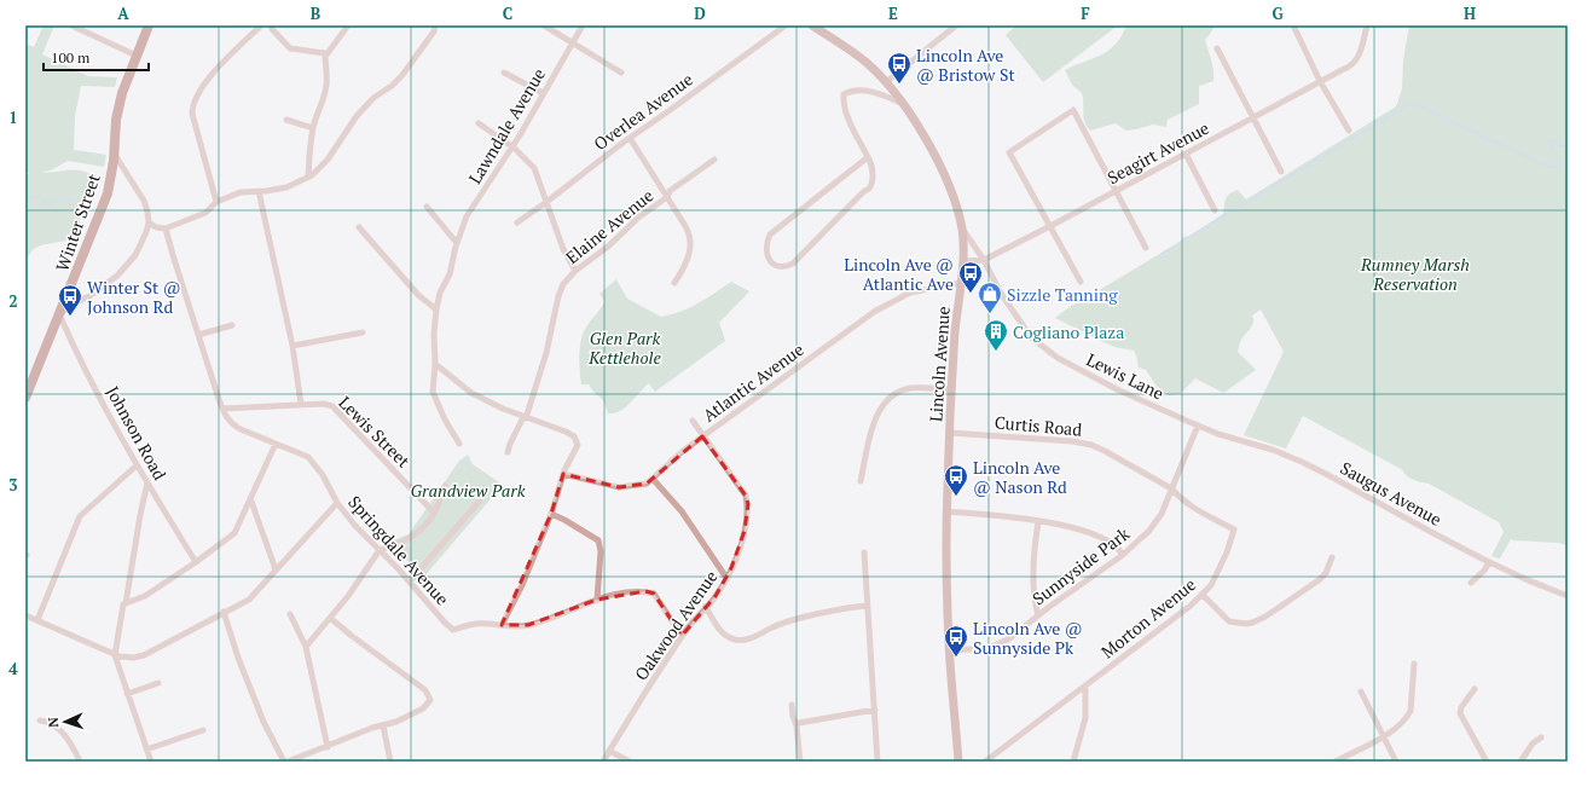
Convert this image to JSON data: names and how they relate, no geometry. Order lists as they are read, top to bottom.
{
  "streets": {
    "main road": ["Winter Street", "Lincoln Avenue"],
    "street": [
      "Overlea Avenue",
      "Lawndale Avenue",
      "Seagirt Avenue",
      "Elaine Avenue",
      "Lewis Lane",
      "Atlantic Avenue",
      "Curtis Road",
      "Lewis Street",
      "Johnson Road",
      "Saugus Avenue",
      "Springdale Avenue",
      "Sunnyside Park",
      "Morton Avenue",
      "Oakwood Avenue"
    ]
  },
  "crossings": [
    ["Seagirt Avenue", "Lincoln Avenue"],
    ["Seagirt Avenue", "Lewis Lane"],
    ["Winter Street", "Johnson Road"],
    ["Lincoln Avenue", "Lewis Lane"],
    ["Lincoln Avenue", "Atlantic Avenue"],
    ["Lincoln Avenue", "Curtis Road"],
    ["Lincoln Avenue", "Sunnyside Park"],
    ["Lewis Lane", "Saugus Avenue"],
    ["Lewis Lane", "Sunnyside Park"],
    ["Atlantic Avenue", "Oakwood Avenue"],
    ["Curtis Road", "Sunnyside Park"],
    ["Curtis Road", "Morton Avenue"],
    ["Lewis Street", "Springdale Avenue"],
    ["Saugus Avenue", "Sunnyside Park"],
    ["Springdale Avenue", "Oakwood Avenue"]
  ],
  "parks": ["Rumney Marsh Reservation", "Glen Park Kettlehole", "Grandview Park"],
  "places": {
    "bus stop": [
      "Lincoln Ave @ Bristow St",
      "Lincoln Ave @ Atlantic Ave",
      "Winter St @ Johnson Rd",
      "Lincoln Ave @ Nason Rd",
      "Lincoln Ave @ Sunnyside Pk"
    ],
    "shop": ["Sizzle Tanning"],
    "building": ["Cogliano Plaza"]
  },
  "scale_bar": "100 m",
  "north": "left",
  "grid": {
    "columns": [
      "A",
      "B",
      "C",
      "D",
      "E",
      "F",
      "G",
      "H"
    ],
    "rows": [
      "1",
      "2",
      "3",
      "4"
    ]
  }
}
